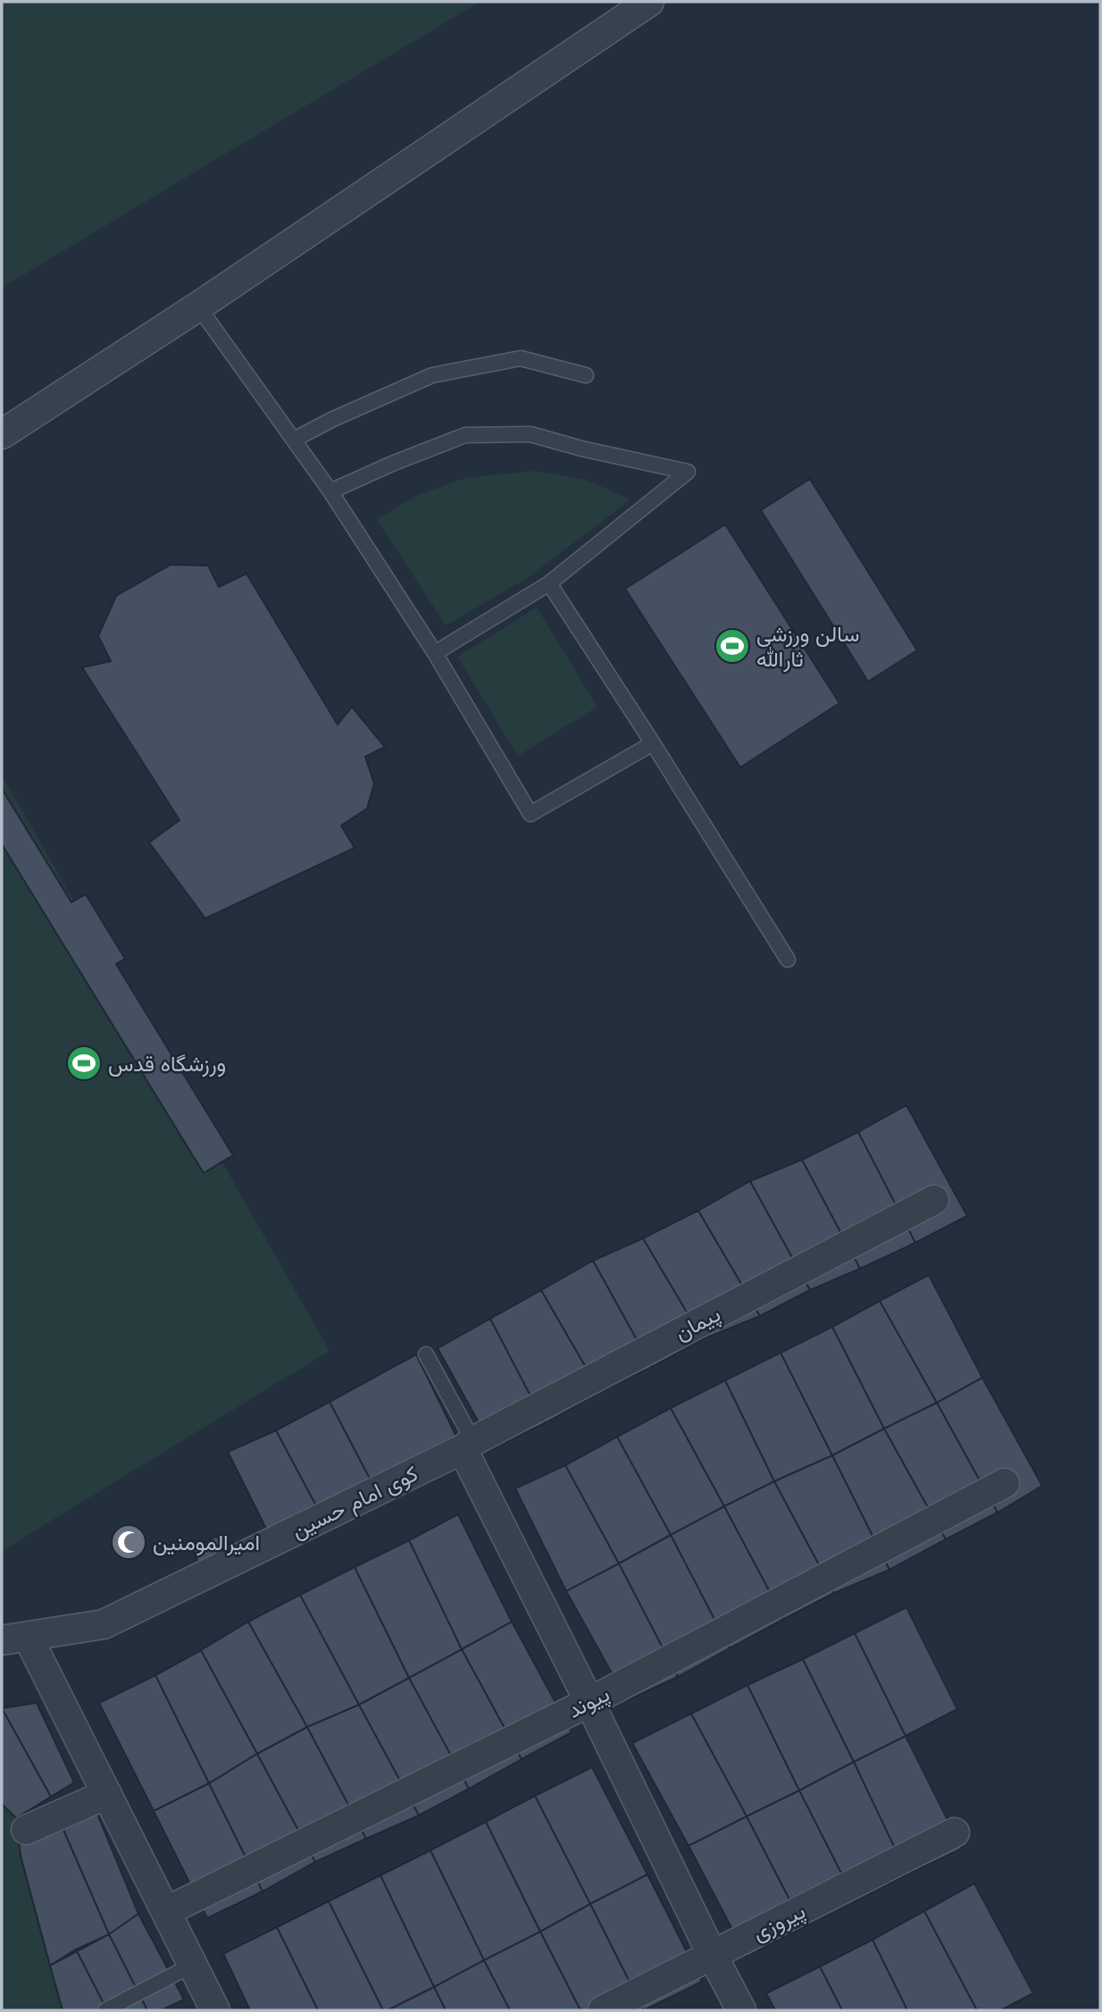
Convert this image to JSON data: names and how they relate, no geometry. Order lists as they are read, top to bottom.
{
  "streets": {
    "street": [
      "پیمان",
      "کوی امام حسین",
      "پیوند",
      "پیروزی"
    ]
  },
  "crossings": [
    ["پیمان", "کوی امام حسین"]
  ],
  "places": {
    "sports": ["سالن ورزشی ثارالله", "ورزشگاه قدس"],
    "mosque": ["امیرالمومنین"]
  }
}
